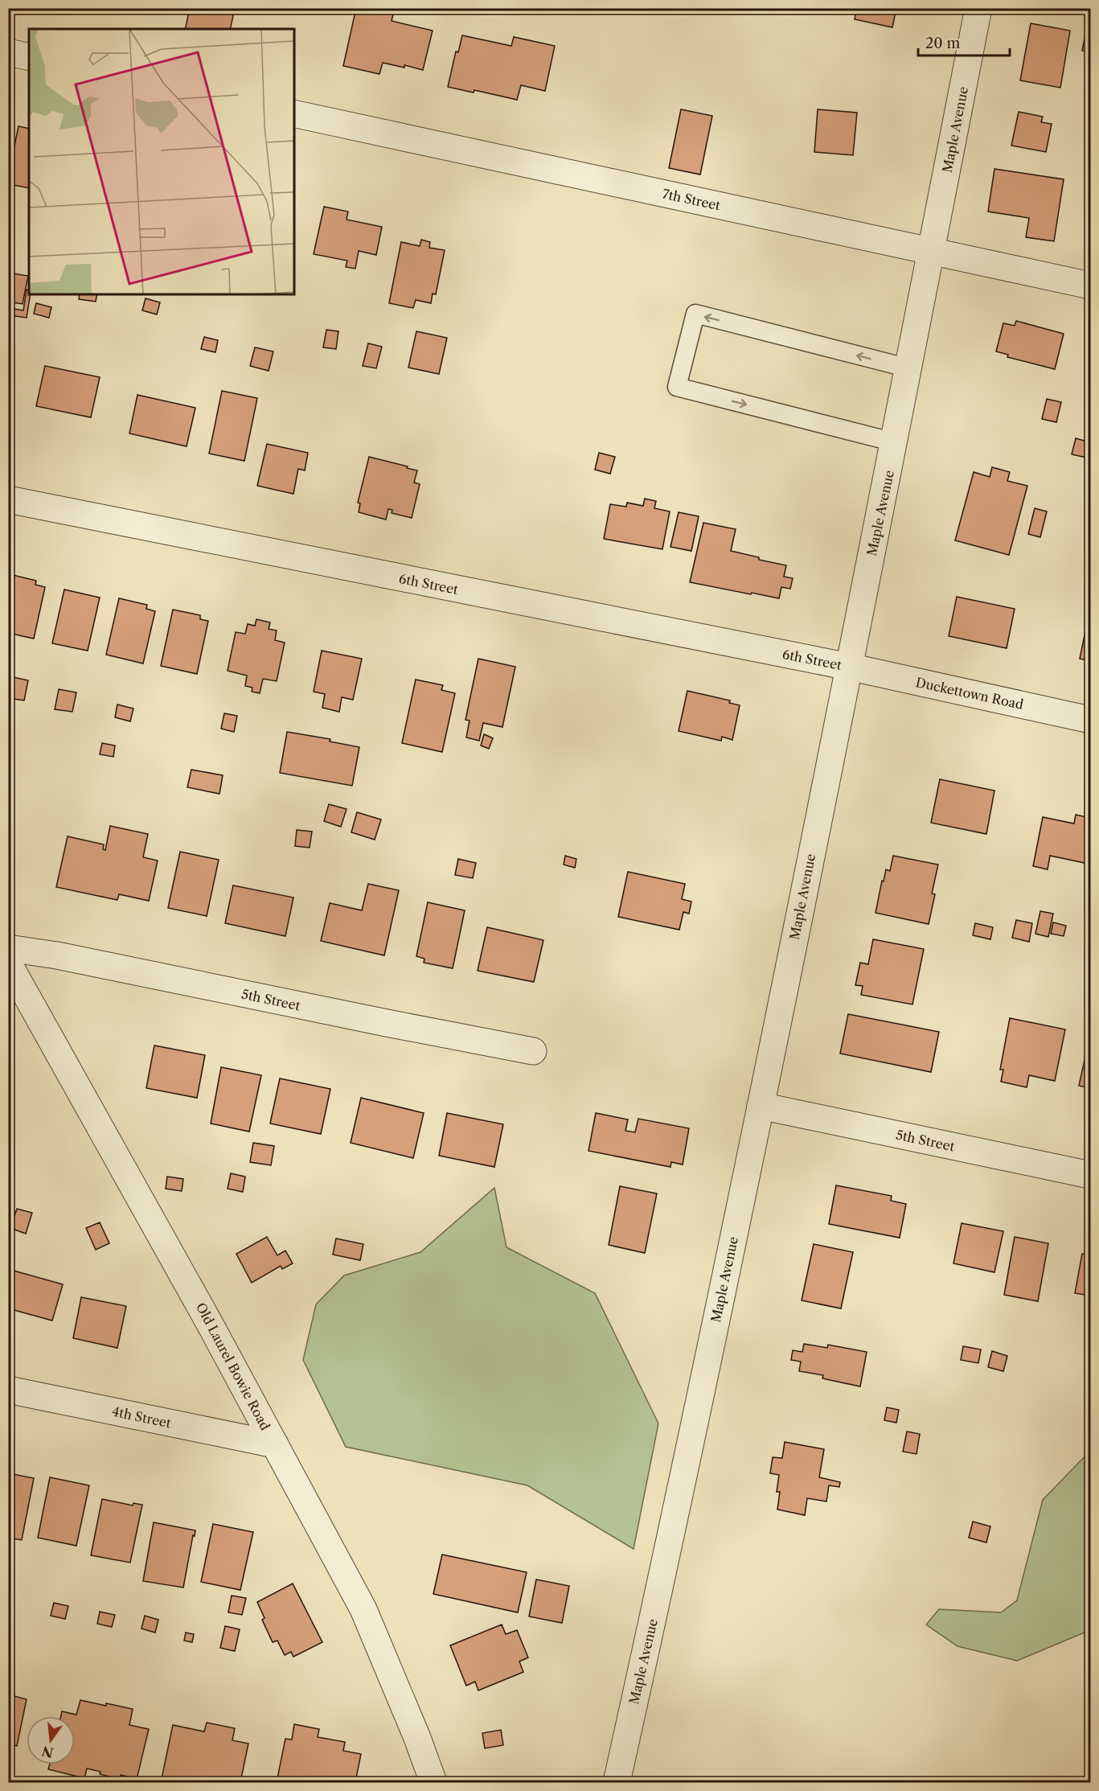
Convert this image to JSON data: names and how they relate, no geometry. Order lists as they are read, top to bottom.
{
  "streets": {
    "street": [
      "Maple Avenue",
      "7th Street",
      "6th Street",
      "Duckettown Road",
      "5th Street",
      "Old Laurel Bowie Road",
      "4th Street"
    ]
  },
  "crossings": [
    ["Maple Avenue", "7th Street"],
    ["Maple Avenue", "6th Street"],
    ["Maple Avenue", "Duckettown Road"],
    ["Maple Avenue", "5th Street"],
    ["6th Street", "Duckettown Road"],
    ["Old Laurel Bowie Road", "4th Street"]
  ],
  "scale_bar": "20 m",
  "north": "bottom"
}
